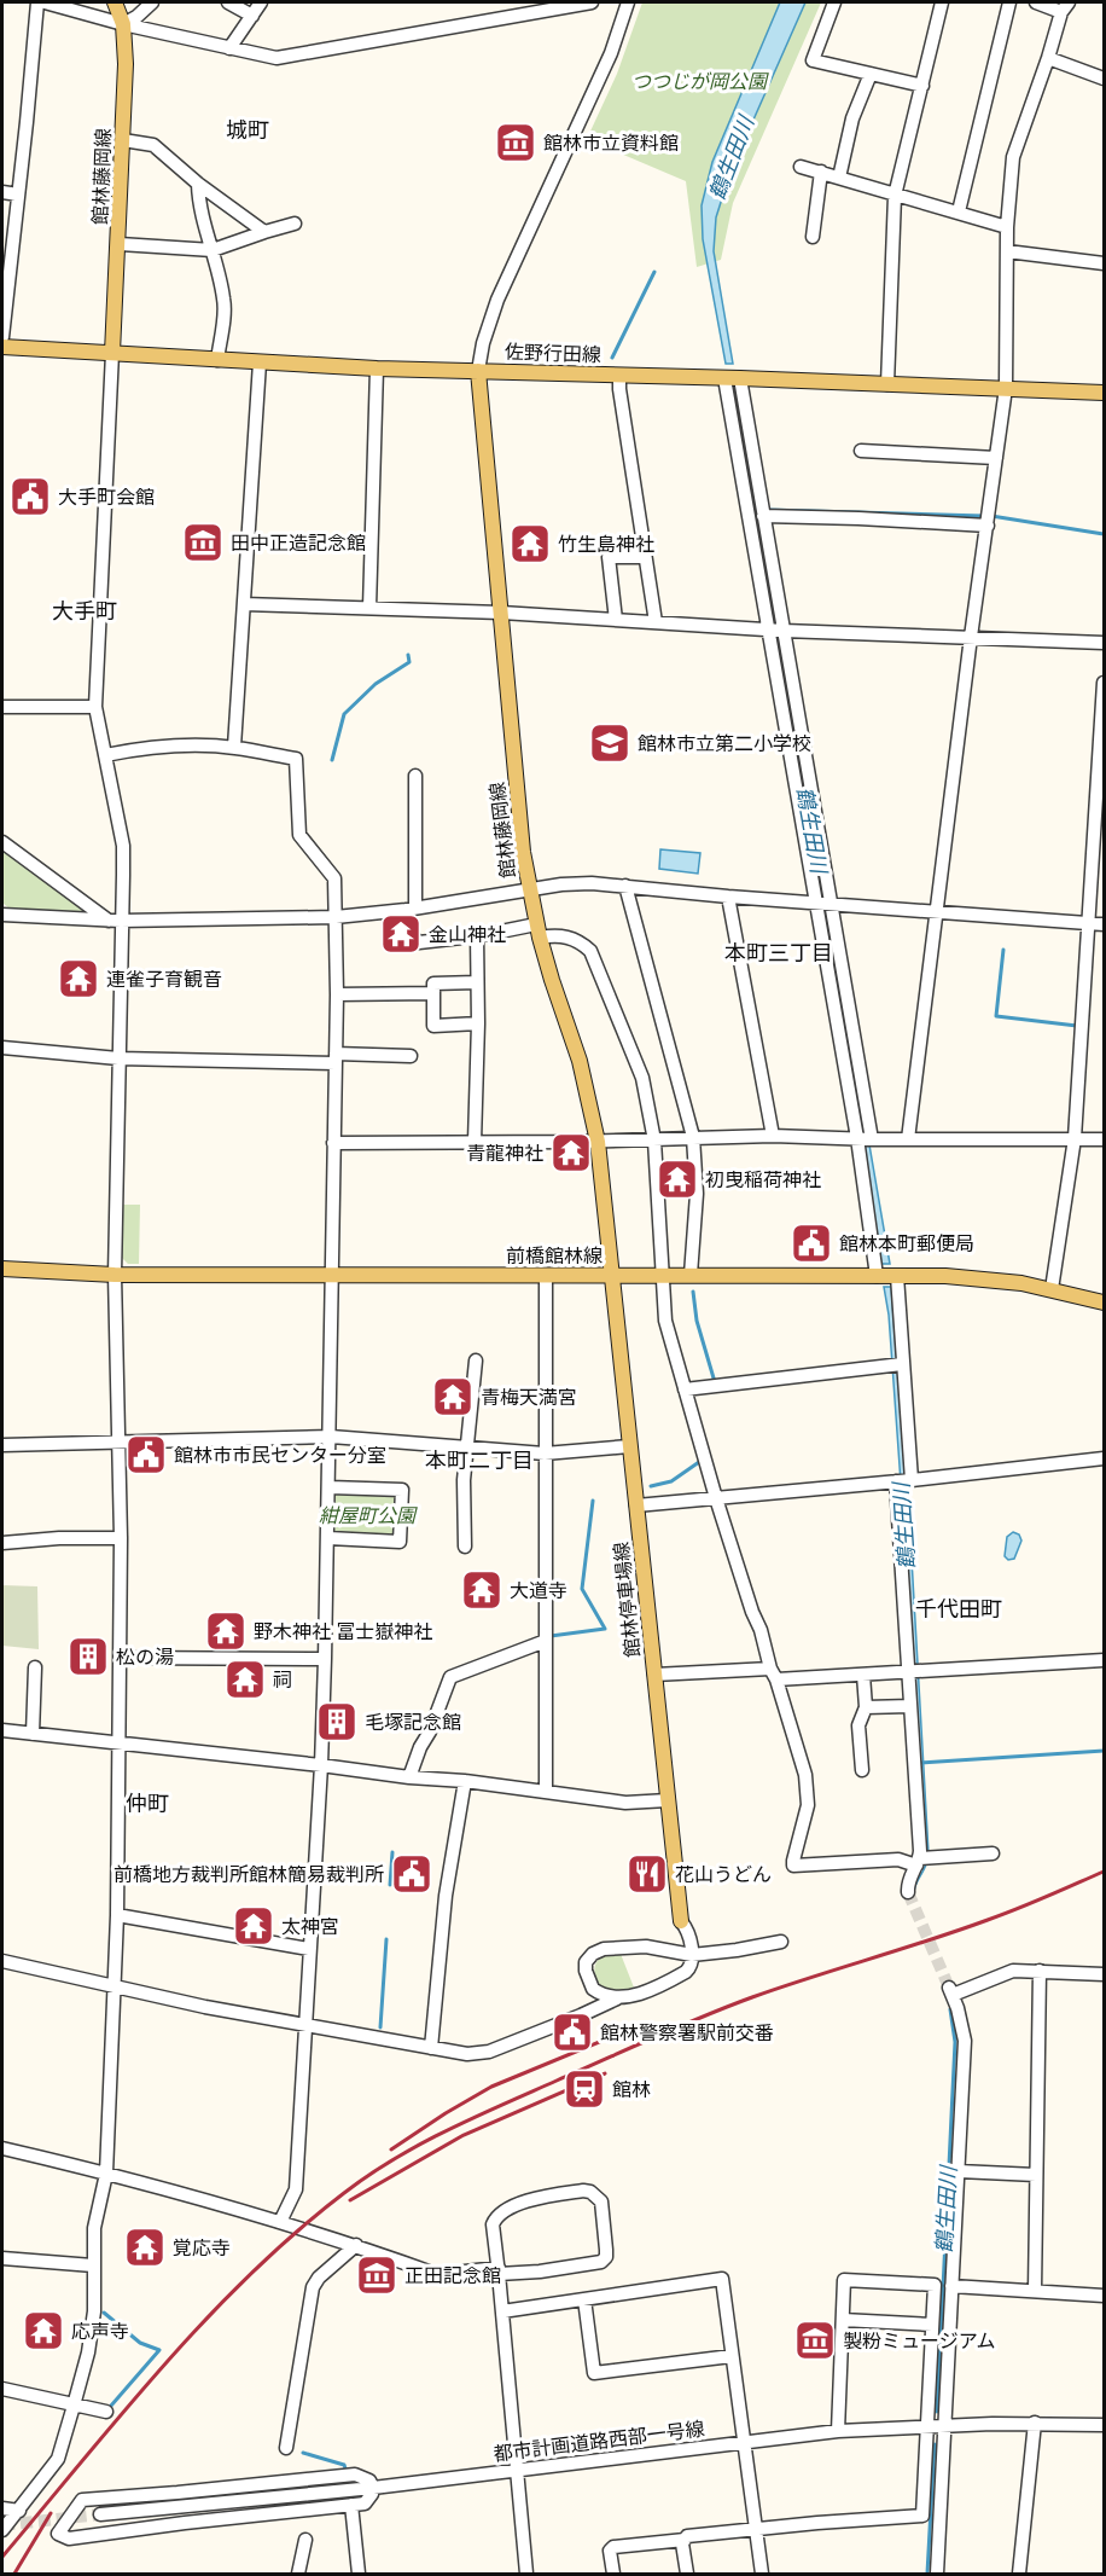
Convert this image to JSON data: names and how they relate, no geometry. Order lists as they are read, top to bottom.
{
  "streets": {
    "main road": [
      "館林藤岡線",
      "佐野行田線",
      "前橋館林線",
      "館林停車場線"
    ],
    "street": ["都市計画道路西部一号線"]
  },
  "crossings": [
    ["館林藤岡線", "佐野行田線"],
    ["館林藤岡線", "前橋館林線"],
    ["館林藤岡線", "館林停車場線"],
    ["前橋館林線", "館林停車場線"]
  ],
  "districts": [
    "城町",
    "大手町",
    "本町三丁目",
    "本町二丁目",
    "千代田町",
    "仲町"
  ],
  "water": ["鶴生田川"],
  "parks": ["つつじが岡公園", "紺屋町公園"],
  "places": {
    "museum": [
      "館林市立資料館",
      "田中正造記念館",
      "正田記念館",
      "製粉ミュージアム"
    ],
    "public building": [
      "大手町会館",
      "館林本町郵便局",
      "館林市市民センター分室",
      "前橋地方裁判所館林簡易裁判所",
      "館林警察署駅前交番"
    ],
    "temple": [
      "竹生島神社",
      "金山神社",
      "連雀子育観音",
      "青龍神社",
      "初曳稲荷神社",
      "青梅天満宮",
      "大道寺",
      "野木神社 冨士嶽神社",
      "祠",
      "太神宮",
      "覚応寺",
      "応声寺"
    ],
    "school or university": ["館林市立第二小学校"],
    "building": ["松の湯", "毛塚記念館"],
    "restaurant": ["花山うどん"],
    "station": ["館林"]
  }
}
